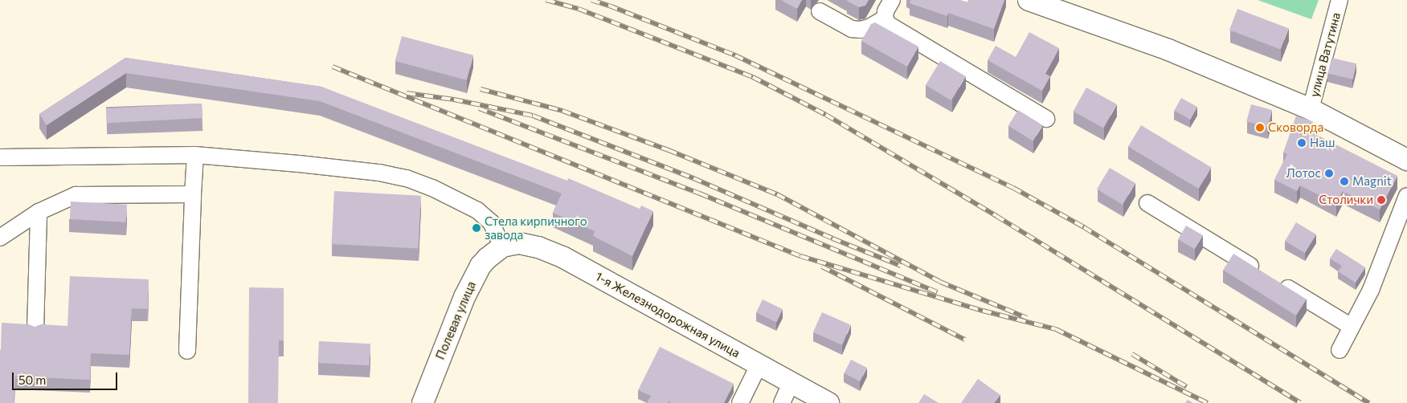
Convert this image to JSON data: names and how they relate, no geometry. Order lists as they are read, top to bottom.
{
  "streets": {
    "main road": ["1-я Железнодорожная улица", "Полевая улица"],
    "street": ["улица Ватутина"]
  },
  "crossings": [
    ["1-я Железнодорожная улица", "Полевая улица"]
  ],
  "places": [
    "Сковорда",
    "Наш",
    "Лотос",
    "Magnit",
    "Столички",
    "Стела кирпичного завода"
  ],
  "scale_bar": "50 m"
}
